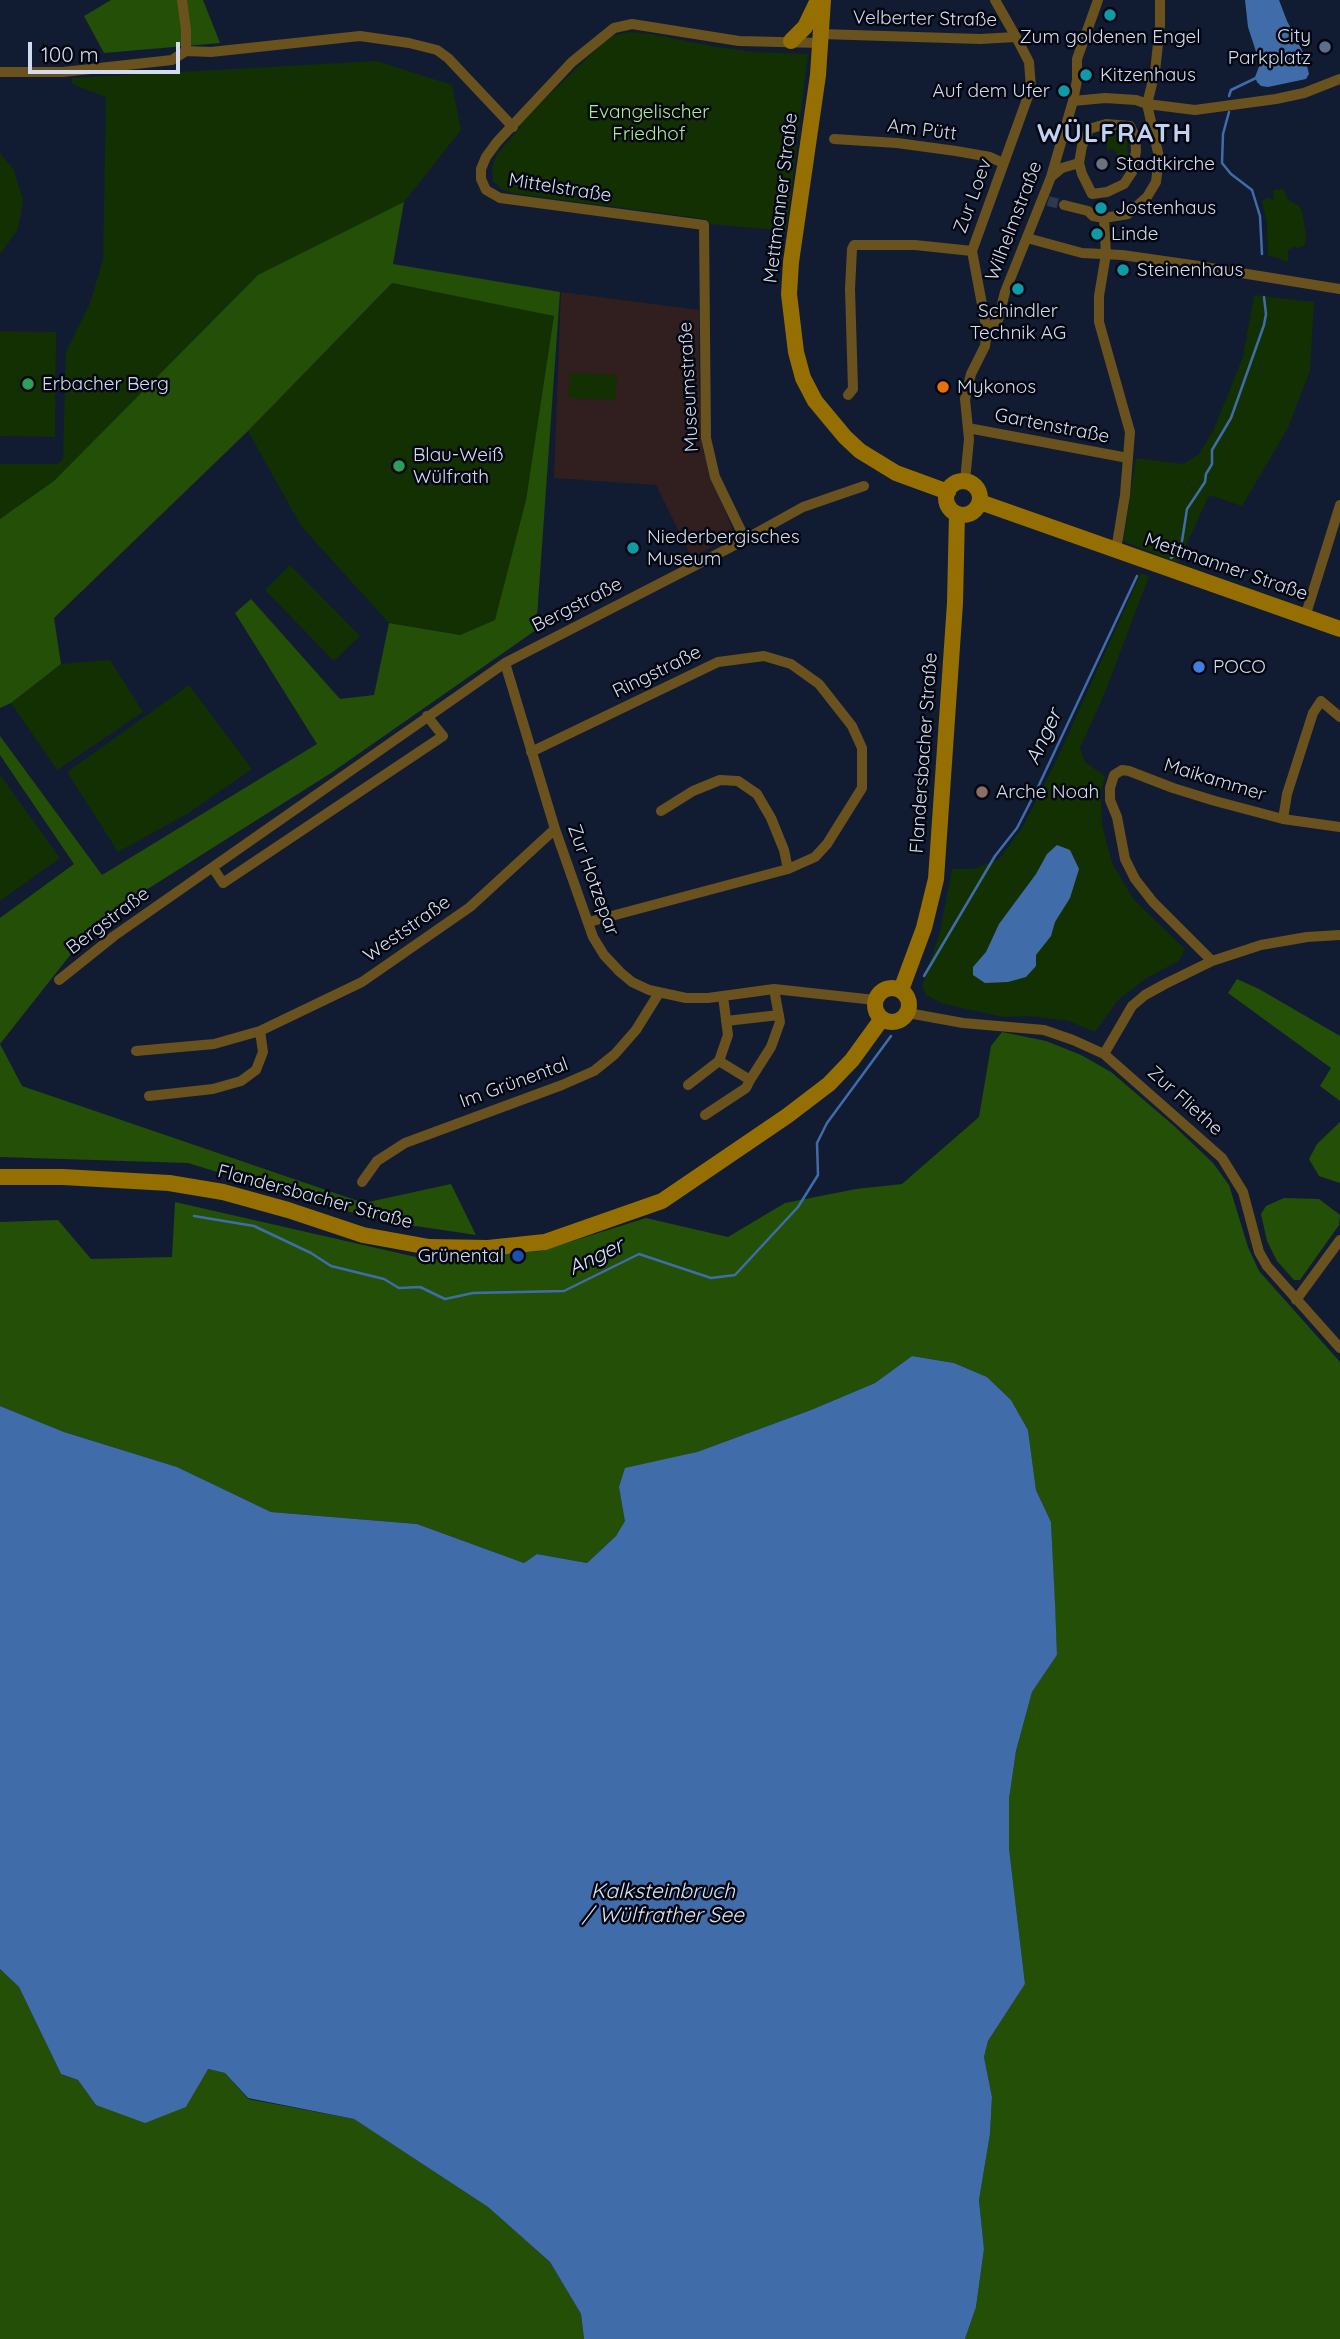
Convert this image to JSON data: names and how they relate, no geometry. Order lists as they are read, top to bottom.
{
  "streets": {
    "street": [
      "Velberter Straße",
      "Am Pütt",
      "Mittelstraße",
      "Zur Loev",
      "Mettmanner Straße",
      "Wilhelmstraße",
      "Museumstraße",
      "Gartenstraße",
      "Bergstraße",
      "Ringstraße",
      "Flandersbacher Straße",
      "Maikammer",
      "Zur Hotzepar",
      "Weststraße",
      "Im Grünental",
      "Zur Fliethe"
    ]
  },
  "crossings": [
    ["Velberter Straße", "Mittelstraße"],
    ["Velberter Straße", "Zur Loev"],
    ["Velberter Straße", "Mettmanner Straße"],
    ["Am Pütt", "Zur Loev"],
    ["Mittelstraße", "Museumstraße"],
    ["Zur Loev", "Mettmanner Straße"],
    ["Zur Loev", "Wilhelmstraße"],
    ["Zur Loev", "Gartenstraße"],
    ["Zur Loev", "Flandersbacher Straße"],
    ["Mettmanner Straße", "Flandersbacher Straße"],
    ["Museumstraße", "Bergstraße"],
    ["Bergstraße", "Zur Hotzepar"],
    ["Ringstraße", "Zur Hotzepar"],
    ["Flandersbacher Straße", "Zur Hotzepar"],
    ["Flandersbacher Straße", "Zur Fliethe"],
    ["Zur Hotzepar", "Weststraße"],
    ["Zur Hotzepar", "Im Grünental"],
    ["Zur Hotzepar", "Zur Fliethe"]
  ],
  "districts": ["WÜLFRATH"],
  "water": ["Anger", "Kalksteinbruch / Wülfrather See"],
  "parks": ["Evangelischer Friedhof"],
  "places": [
    "Zum goldenen Engel",
    "City Parkplatz",
    "Kitzenhaus",
    "Auf dem Ufer",
    "Stadtkirche",
    "Jostenhaus",
    "Linde",
    "Steinenhaus",
    "Schindler Technik AG",
    "Erbacher Berg",
    "Mykonos",
    "Blau-Weiß Wülfrath",
    "Niederbergisches Museum",
    "POCO",
    "Arche Noah",
    "Grünental"
  ],
  "scale_bar": "100 m"
}
